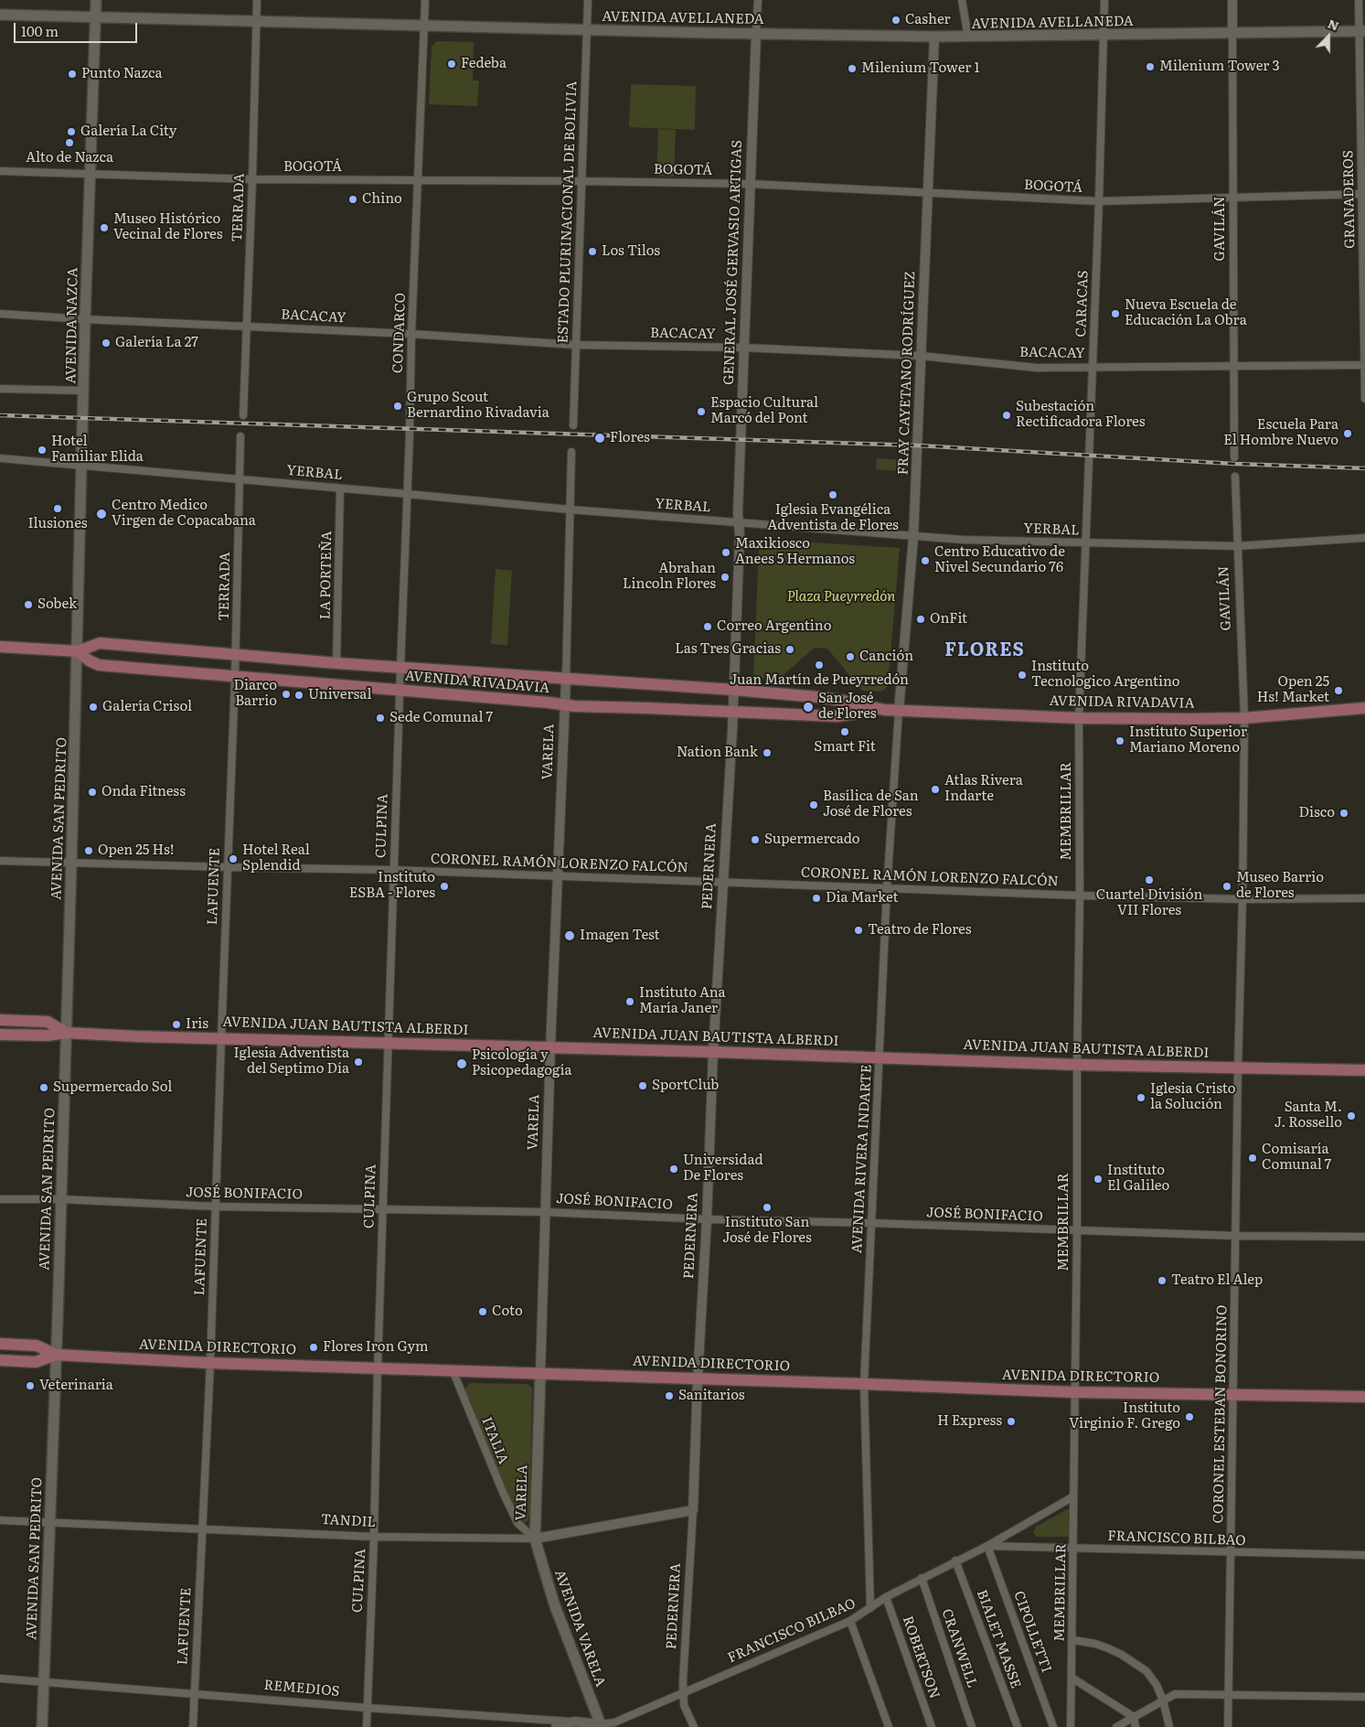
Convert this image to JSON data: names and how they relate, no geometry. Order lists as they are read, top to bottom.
{
  "streets": {
    "main road": [
      "AVENIDA AVELLANEDA",
      "AVENIDA NAZCA",
      "AVENIDA RIVADAVIA",
      "VARELA",
      "AVENIDA SAN PEDRITO",
      "AVENIDA JUAN BAUTISTA ALBERDI",
      "AVENIDA DIRECTORIO",
      "AVENIDA VARELA"
    ],
    "street": [
      "BOGOTÁ",
      "GRANADEROS",
      "TERRADA",
      "ESTADO PLURINACIONAL DE BOLIVIA",
      "GAVILÁN",
      "GENERAL JOSÉ GERVASIO ARTIGAS",
      "CARACAS",
      "BACACAY",
      "CONDARCO",
      "FRAY CAYETANO RODRÍGUEZ",
      "YERBAL",
      "LA PORTEÑA",
      "MEMBRILLAR",
      "CULPINA",
      "CORONEL RAMÓN LORENZO FALCÓN",
      "PEDERNERA",
      "LAFUENTE",
      "AVENIDA RIVERA INDARTE",
      "JOSÉ BONIFACIO",
      "CORONEL ESTEBAN BONORINO",
      "ITALIA",
      "TANDIL",
      "FRANCISCO BILBAO",
      "CIPOLLETTI",
      "BIALET MASSE",
      "CRANWELL",
      "ROBERTSON",
      "REMEDIOS"
    ]
  },
  "crossings": [
    ["AVENIDA AVELLANEDA", "GRANADEROS"],
    ["AVENIDA AVELLANEDA", "TERRADA"],
    ["AVENIDA AVELLANEDA", "ESTADO PLURINACIONAL DE BOLIVIA"],
    ["AVENIDA AVELLANEDA", "GAVILÁN"],
    ["AVENIDA AVELLANEDA", "GENERAL JOSÉ GERVASIO ARTIGAS"],
    ["AVENIDA AVELLANEDA", "CARACAS"],
    ["AVENIDA AVELLANEDA", "AVENIDA NAZCA"],
    ["AVENIDA AVELLANEDA", "CONDARCO"],
    ["AVENIDA AVELLANEDA", "FRAY CAYETANO RODRÍGUEZ"],
    ["BOGOTÁ", "GRANADEROS"],
    ["BOGOTÁ", "TERRADA"],
    ["BOGOTÁ", "ESTADO PLURINACIONAL DE BOLIVIA"],
    ["BOGOTÁ", "GAVILÁN"],
    ["BOGOTÁ", "GENERAL JOSÉ GERVASIO ARTIGAS"],
    ["BOGOTÁ", "CARACAS"],
    ["BOGOTÁ", "AVENIDA NAZCA"],
    ["BOGOTÁ", "CONDARCO"],
    ["BOGOTÁ", "FRAY CAYETANO RODRÍGUEZ"],
    ["GRANADEROS", "BACACAY"],
    ["TERRADA", "BACACAY"],
    ["TERRADA", "YERBAL"],
    ["TERRADA", "AVENIDA RIVADAVIA"],
    ["TERRADA", "LAFUENTE"],
    ["ESTADO PLURINACIONAL DE BOLIVIA", "BACACAY"],
    ["GAVILÁN", "BACACAY"],
    ["GAVILÁN", "YERBAL"],
    ["GAVILÁN", "AVENIDA RIVADAVIA"],
    ["GAVILÁN", "CORONEL ESTEBAN BONORINO"],
    ["GENERAL JOSÉ GERVASIO ARTIGAS", "BACACAY"],
    ["GENERAL JOSÉ GERVASIO ARTIGAS", "YERBAL"],
    ["GENERAL JOSÉ GERVASIO ARTIGAS", "AVENIDA RIVADAVIA"],
    ["GENERAL JOSÉ GERVASIO ARTIGAS", "PEDERNERA"],
    ["CARACAS", "BACACAY"],
    ["CARACAS", "YERBAL"],
    ["CARACAS", "AVENIDA RIVADAVIA"],
    ["CARACAS", "MEMBRILLAR"],
    ["BACACAY", "AVENIDA NAZCA"],
    ["BACACAY", "CONDARCO"],
    ["BACACAY", "FRAY CAYETANO RODRÍGUEZ"],
    ["AVENIDA NAZCA", "YERBAL"],
    ["AVENIDA NAZCA", "AVENIDA RIVADAVIA"],
    ["AVENIDA NAZCA", "AVENIDA SAN PEDRITO"],
    ["CONDARCO", "YERBAL"],
    ["CONDARCO", "AVENIDA RIVADAVIA"],
    ["CONDARCO", "CULPINA"],
    ["FRAY CAYETANO RODRÍGUEZ", "YERBAL"],
    ["FRAY CAYETANO RODRÍGUEZ", "AVENIDA RIVADAVIA"],
    ["FRAY CAYETANO RODRÍGUEZ", "AVENIDA RIVERA INDARTE"],
    ["YERBAL", "LA PORTEÑA"],
    ["LA PORTEÑA", "AVENIDA RIVADAVIA"],
    ["AVENIDA RIVADAVIA", "VARELA"],
    ["AVENIDA RIVADAVIA", "MEMBRILLAR"],
    ["AVENIDA RIVADAVIA", "AVENIDA SAN PEDRITO"],
    ["AVENIDA RIVADAVIA", "CULPINA"],
    ["AVENIDA RIVADAVIA", "PEDERNERA"],
    ["AVENIDA RIVADAVIA", "LAFUENTE"],
    ["AVENIDA RIVADAVIA", "AVENIDA RIVERA INDARTE"],
    ["AVENIDA RIVADAVIA", "CORONEL ESTEBAN BONORINO"],
    ["VARELA", "CORONEL RAMÓN LORENZO FALCÓN"],
    ["VARELA", "AVENIDA JUAN BAUTISTA ALBERDI"],
    ["VARELA", "JOSÉ BONIFACIO"],
    ["VARELA", "AVENIDA DIRECTORIO"],
    ["VARELA", "ITALIA"],
    ["VARELA", "TANDIL"],
    ["VARELA", "AVENIDA VARELA"],
    ["MEMBRILLAR", "CORONEL RAMÓN LORENZO FALCÓN"],
    ["MEMBRILLAR", "AVENIDA JUAN BAUTISTA ALBERDI"],
    ["MEMBRILLAR", "JOSÉ BONIFACIO"],
    ["MEMBRILLAR", "AVENIDA DIRECTORIO"],
    ["MEMBRILLAR", "FRANCISCO BILBAO"],
    ["AVENIDA SAN PEDRITO", "CORONEL RAMÓN LORENZO FALCÓN"],
    ["AVENIDA SAN PEDRITO", "AVENIDA JUAN BAUTISTA ALBERDI"],
    ["AVENIDA SAN PEDRITO", "JOSÉ BONIFACIO"],
    ["AVENIDA SAN PEDRITO", "AVENIDA DIRECTORIO"],
    ["AVENIDA SAN PEDRITO", "TANDIL"],
    ["AVENIDA SAN PEDRITO", "REMEDIOS"],
    ["CULPINA", "CORONEL RAMÓN LORENZO FALCÓN"],
    ["CULPINA", "AVENIDA JUAN BAUTISTA ALBERDI"],
    ["CULPINA", "JOSÉ BONIFACIO"],
    ["CULPINA", "AVENIDA DIRECTORIO"],
    ["CULPINA", "TANDIL"],
    ["CULPINA", "REMEDIOS"],
    ["CORONEL RAMÓN LORENZO FALCÓN", "PEDERNERA"],
    ["CORONEL RAMÓN LORENZO FALCÓN", "LAFUENTE"],
    ["CORONEL RAMÓN LORENZO FALCÓN", "AVENIDA RIVERA INDARTE"],
    ["CORONEL RAMÓN LORENZO FALCÓN", "CORONEL ESTEBAN BONORINO"],
    ["PEDERNERA", "AVENIDA JUAN BAUTISTA ALBERDI"],
    ["PEDERNERA", "JOSÉ BONIFACIO"],
    ["PEDERNERA", "AVENIDA DIRECTORIO"],
    ["PEDERNERA", "TANDIL"],
    ["PEDERNERA", "FRANCISCO BILBAO"],
    ["LAFUENTE", "AVENIDA JUAN BAUTISTA ALBERDI"],
    ["LAFUENTE", "JOSÉ BONIFACIO"],
    ["LAFUENTE", "AVENIDA DIRECTORIO"],
    ["LAFUENTE", "TANDIL"],
    ["LAFUENTE", "REMEDIOS"],
    ["AVENIDA JUAN BAUTISTA ALBERDI", "AVENIDA RIVERA INDARTE"],
    ["AVENIDA JUAN BAUTISTA ALBERDI", "CORONEL ESTEBAN BONORINO"],
    ["AVENIDA RIVERA INDARTE", "JOSÉ BONIFACIO"],
    ["AVENIDA RIVERA INDARTE", "AVENIDA DIRECTORIO"],
    ["AVENIDA RIVERA INDARTE", "FRANCISCO BILBAO"],
    ["JOSÉ BONIFACIO", "CORONEL ESTEBAN BONORINO"],
    ["AVENIDA DIRECTORIO", "CORONEL ESTEBAN BONORINO"],
    ["AVENIDA DIRECTORIO", "ITALIA"],
    ["CORONEL ESTEBAN BONORINO", "FRANCISCO BILBAO"],
    ["ITALIA", "TANDIL"],
    ["ITALIA", "AVENIDA VARELA"],
    ["TANDIL", "AVENIDA VARELA"],
    ["FRANCISCO BILBAO", "AVENIDA VARELA"],
    ["FRANCISCO BILBAO", "CIPOLLETTI"],
    ["FRANCISCO BILBAO", "BIALET MASSE"],
    ["FRANCISCO BILBAO", "CRANWELL"],
    ["FRANCISCO BILBAO", "ROBERTSON"],
    ["FRANCISCO BILBAO", "REMEDIOS"],
    ["AVENIDA VARELA", "REMEDIOS"]
  ],
  "districts": ["FLORES"],
  "parks": ["Plaza Pueyrredón"],
  "places": [
    "Casher",
    "Fedeba",
    "Milenium Tower 3",
    "Milenium Tower 1",
    "Punto Nazca",
    "Galería La City",
    "Alto de Nazca",
    "Chino",
    "Museo Histórico Vecinal de Flores",
    "Los Tilos",
    "Nueva Escuela de Educación La Obra",
    "Galería La 27",
    "Grupo Scout Bernardino Rivadavia",
    "Espacio Cultural Marcó del Pont",
    "Subestación Rectificadora Flores",
    "Escuela Para El Hombre Nuevo",
    "Flores",
    "Hotel Familiar Elida",
    "Iglesia Evangélica Adventista de Flores",
    "Ilusiones",
    "Centro Medico Virgen de Copacabana",
    "Maxikiosco Anees 5 Hermanos",
    "Centro Educativo de Nivel Secundario 76",
    "Abrahan Lincoln Flores",
    "Sobek",
    "OnFit",
    "Correo Argentino",
    "Las Tres Gracias",
    "Canción",
    "Juan Martín de Pueyrredón",
    "Instituto Tecnologico Argentino",
    "Open 25 Hs! Market",
    "Diarco Barrio",
    "Universal",
    "Galería Crisol",
    "San José de Flores",
    "Sede Comunal 7",
    "Smart Fit",
    "Instituto Superior Mariano Moreno",
    "Nation Bank",
    "Atlas Rivera Indarte",
    "Onda Fitness",
    "Basílica de San José de Flores",
    "Disco",
    "Supermercado",
    "Open 25 Hs!",
    "Hotel Real Splendid",
    "Cuartel División VII Flores",
    "Instituto ESBA - Flores",
    "Museo Barrio de Flores",
    "Dia Market",
    "Teatro de Flores",
    "Imagen Test",
    "Instituto Ana María Janer",
    "Iris",
    "Iglesia Adventista del Septimo Día",
    "Psicología y Psicopedagogía",
    "SportClub",
    "Supermercado Sol",
    "Iglesia Cristo la Solución",
    "Santa M. J. Rossello",
    "Comisaría Comunal 7",
    "Universidad De Flores",
    "Instituto El Galileo",
    "Instituto San José de Flores",
    "Teatro El Alep",
    "Coto",
    "Flores Iron Gym",
    "Veterinaria",
    "Sanitarios",
    "Instituto Virginio F. Grego",
    "H Express"
  ],
  "scale_bar": "100 m",
  "north": "top"
}
